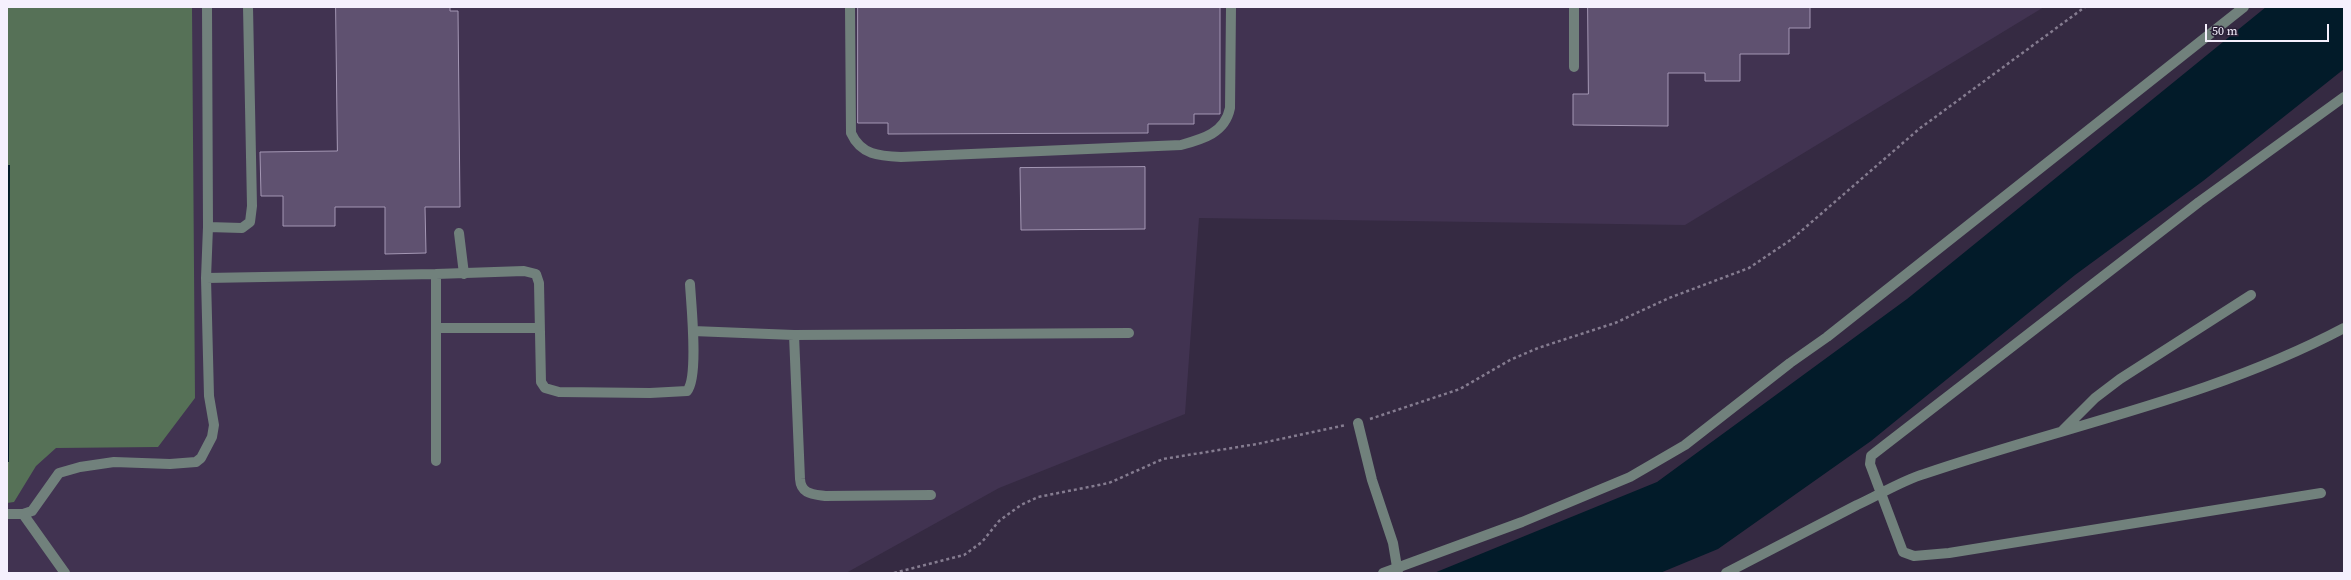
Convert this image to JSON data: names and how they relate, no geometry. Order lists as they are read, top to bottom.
{
  "scale_bar": "50 m"
}
